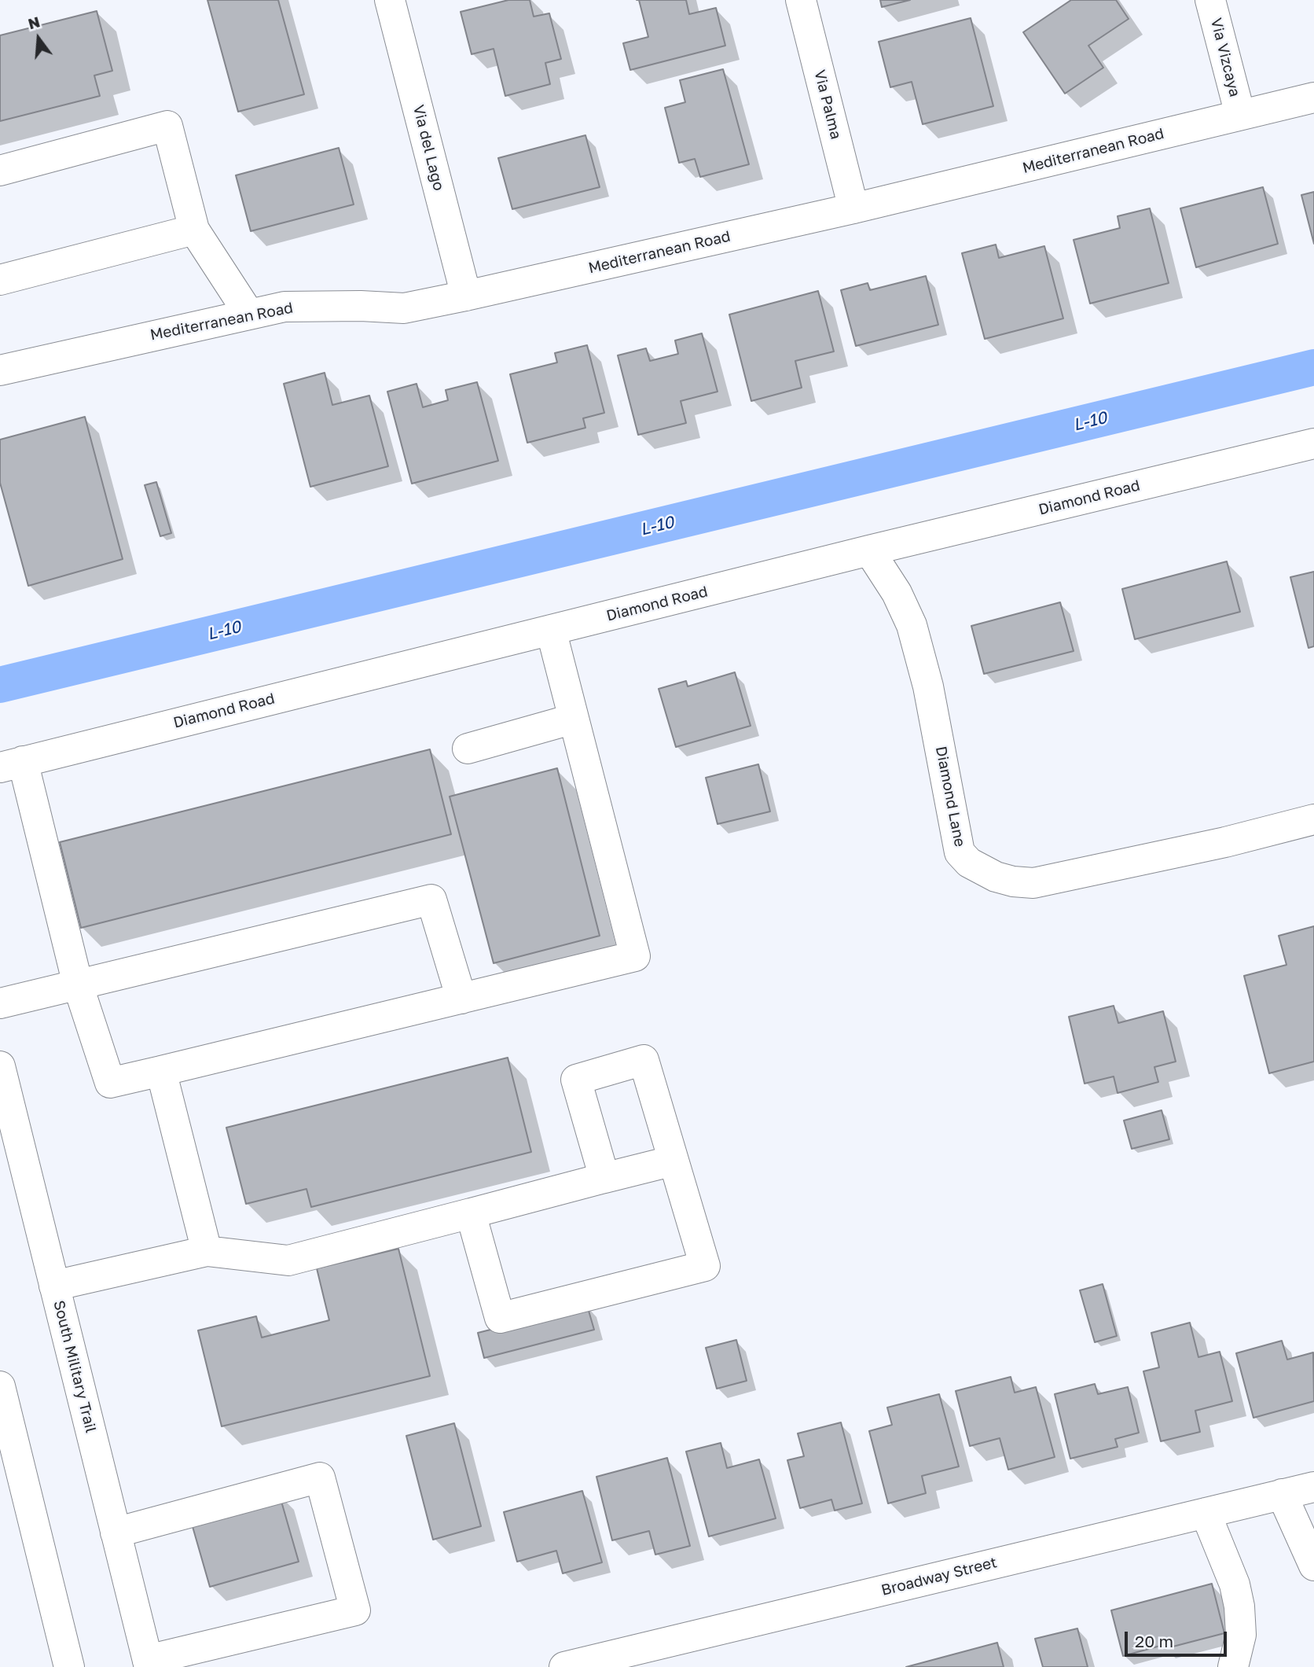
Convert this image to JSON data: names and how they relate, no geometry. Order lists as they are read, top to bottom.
{
  "streets": {
    "street": [
      "Via Vizcaya",
      "Via Palma",
      "Via del Lago",
      "Mediterranean Road",
      "Diamond Road",
      "Diamond Lane",
      "South Military Trail",
      "Broadway Street"
    ]
  },
  "crossings": [
    ["Via Vizcaya", "Mediterranean Road"],
    ["Via Palma", "Mediterranean Road"],
    ["Via del Lago", "Mediterranean Road"],
    ["Diamond Road", "Diamond Lane"]
  ],
  "water": ["L-10"],
  "scale_bar": "20 m",
  "north": "top"
}
